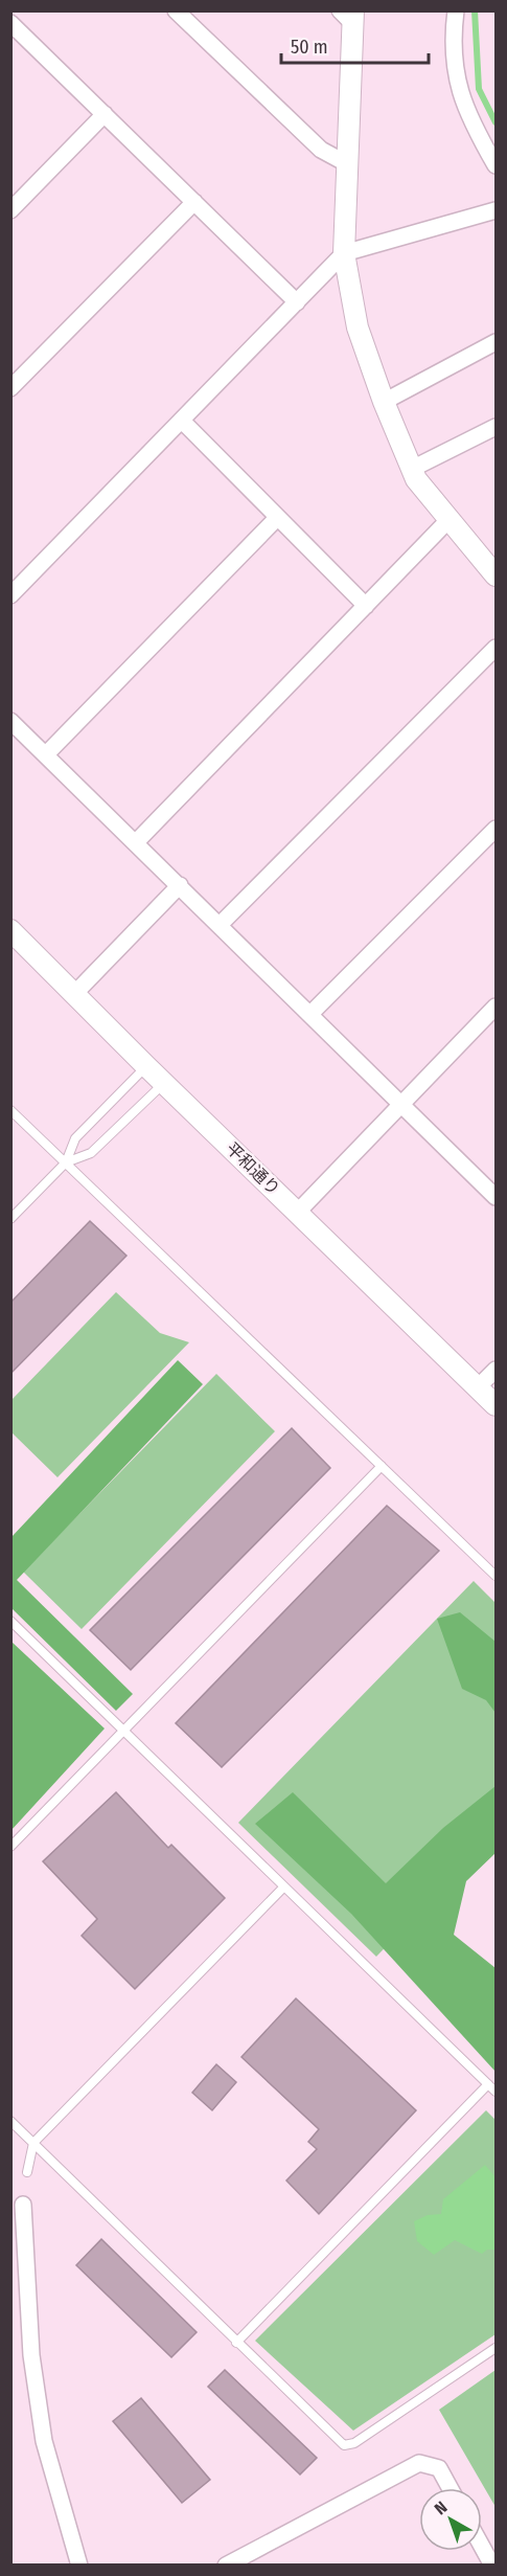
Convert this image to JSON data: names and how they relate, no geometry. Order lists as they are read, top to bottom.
{
  "streets": {
    "street": ["平和通り"]
  },
  "scale_bar": "50 m",
  "north": "top left"
}
